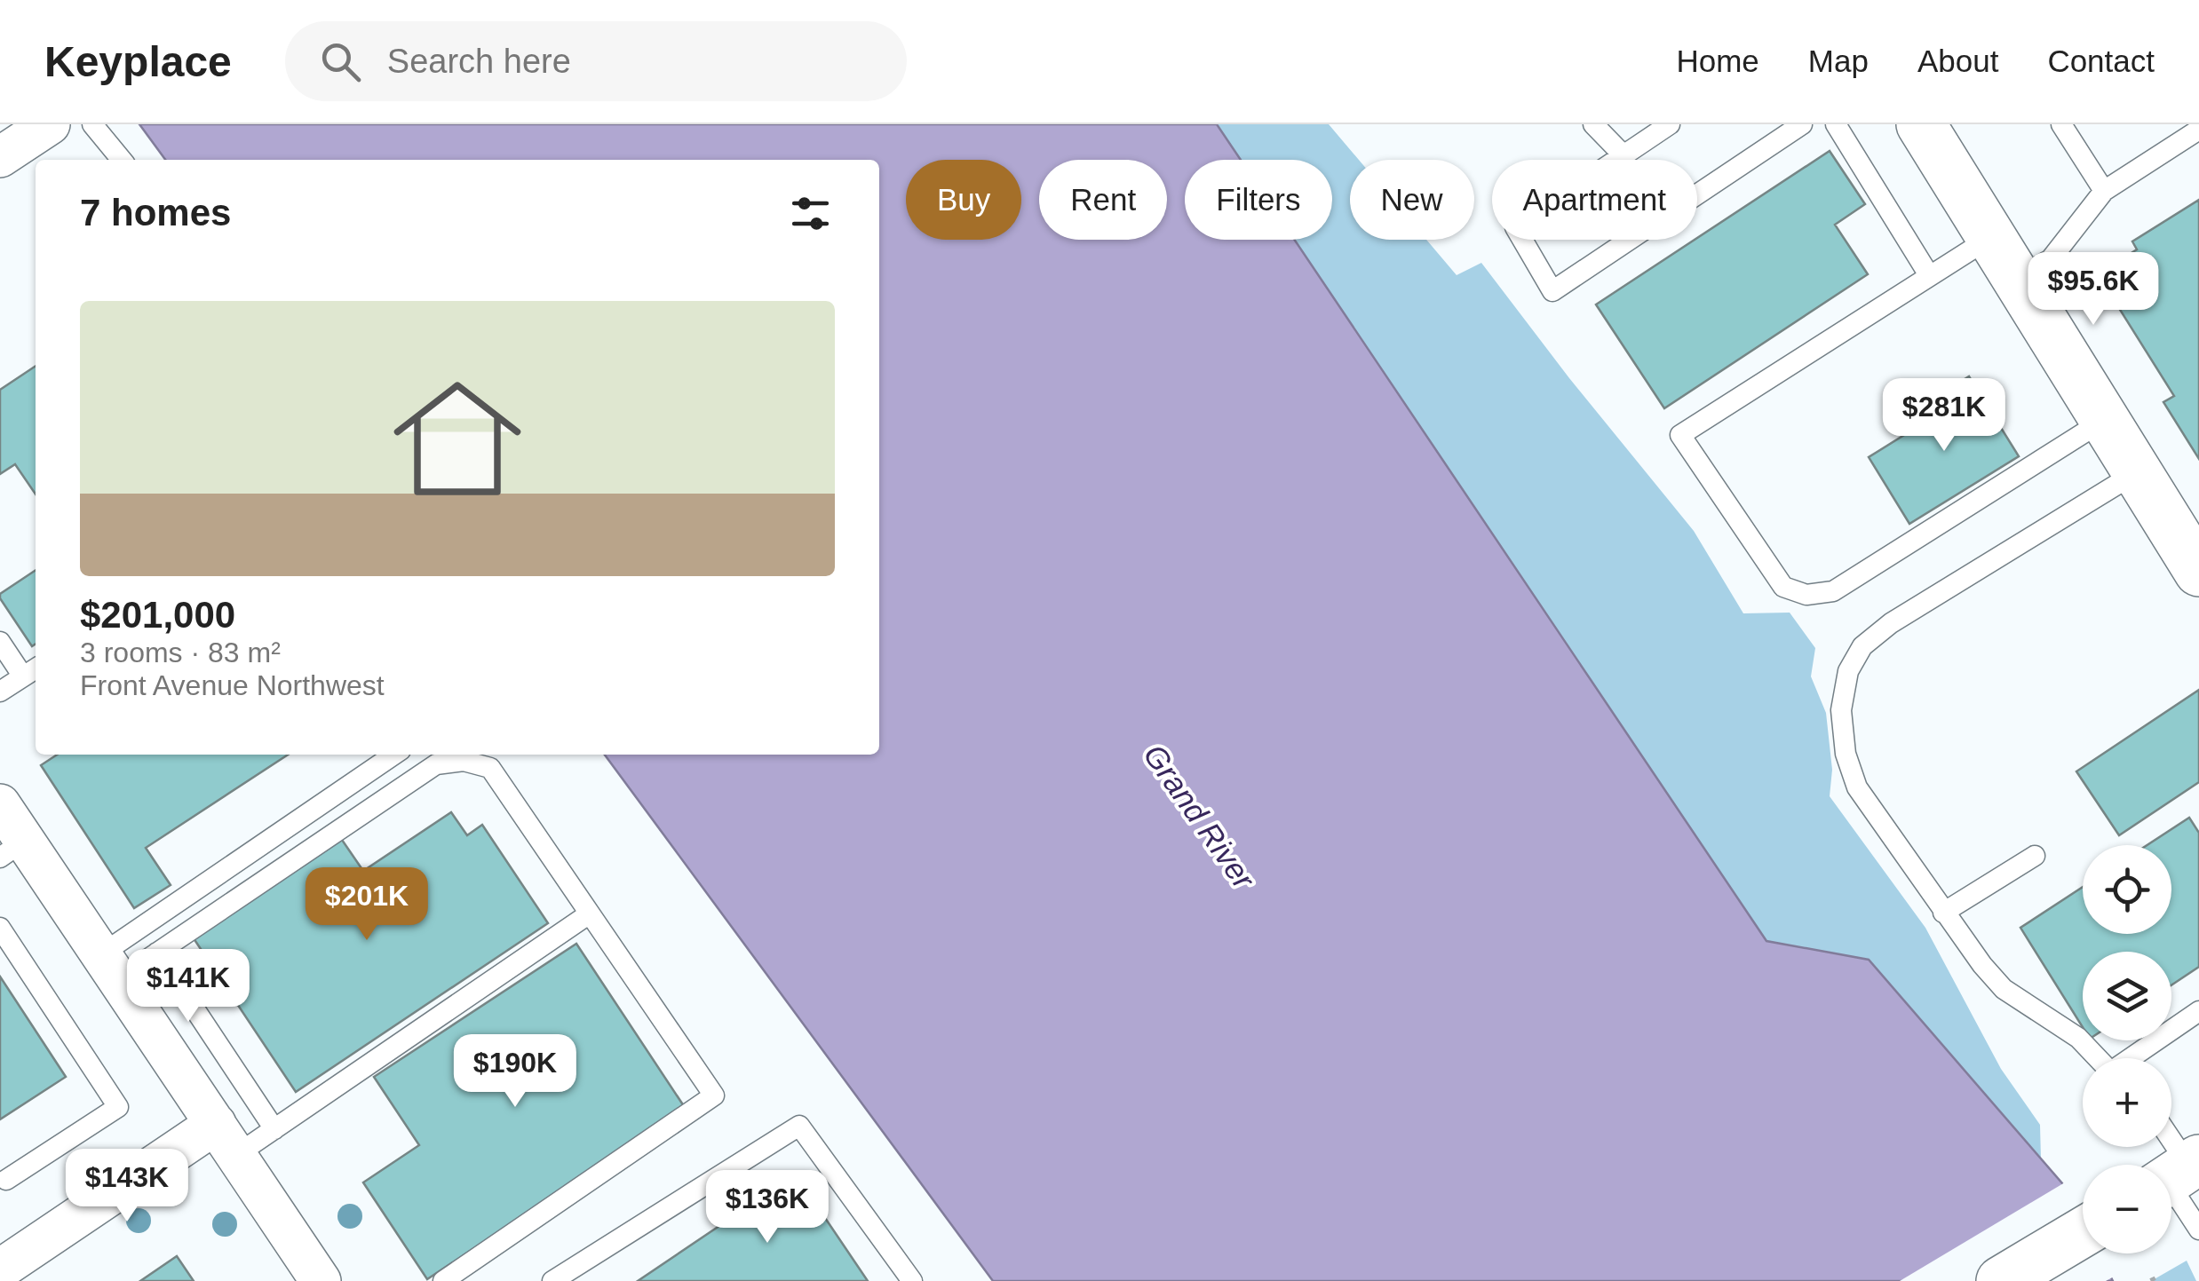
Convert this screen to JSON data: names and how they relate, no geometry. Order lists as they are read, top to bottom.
{
  "water": ["Grand River"],
  "page": {
    "header": "Keyplace",
    "search": "Search here",
    "nav": [
      "Home",
      "Map",
      "About",
      "Contact"
    ],
    "chip": [
      "Buy",
      "Rent",
      "Filters",
      "New",
      "Apartment"
    ],
    "heading": "7 homes",
    "price": [
      "$95.6K",
      "$281K",
      "$201K",
      "$141K",
      "$190K",
      "$143K",
      "$136K"
    ],
    "list": [
      {
        "name": "$201,000",
        "note": "3 rooms · 83 m² · Front Avenue Northwest"
      }
    ],
    "map_buttons": ["+", "−"]
  }
}
